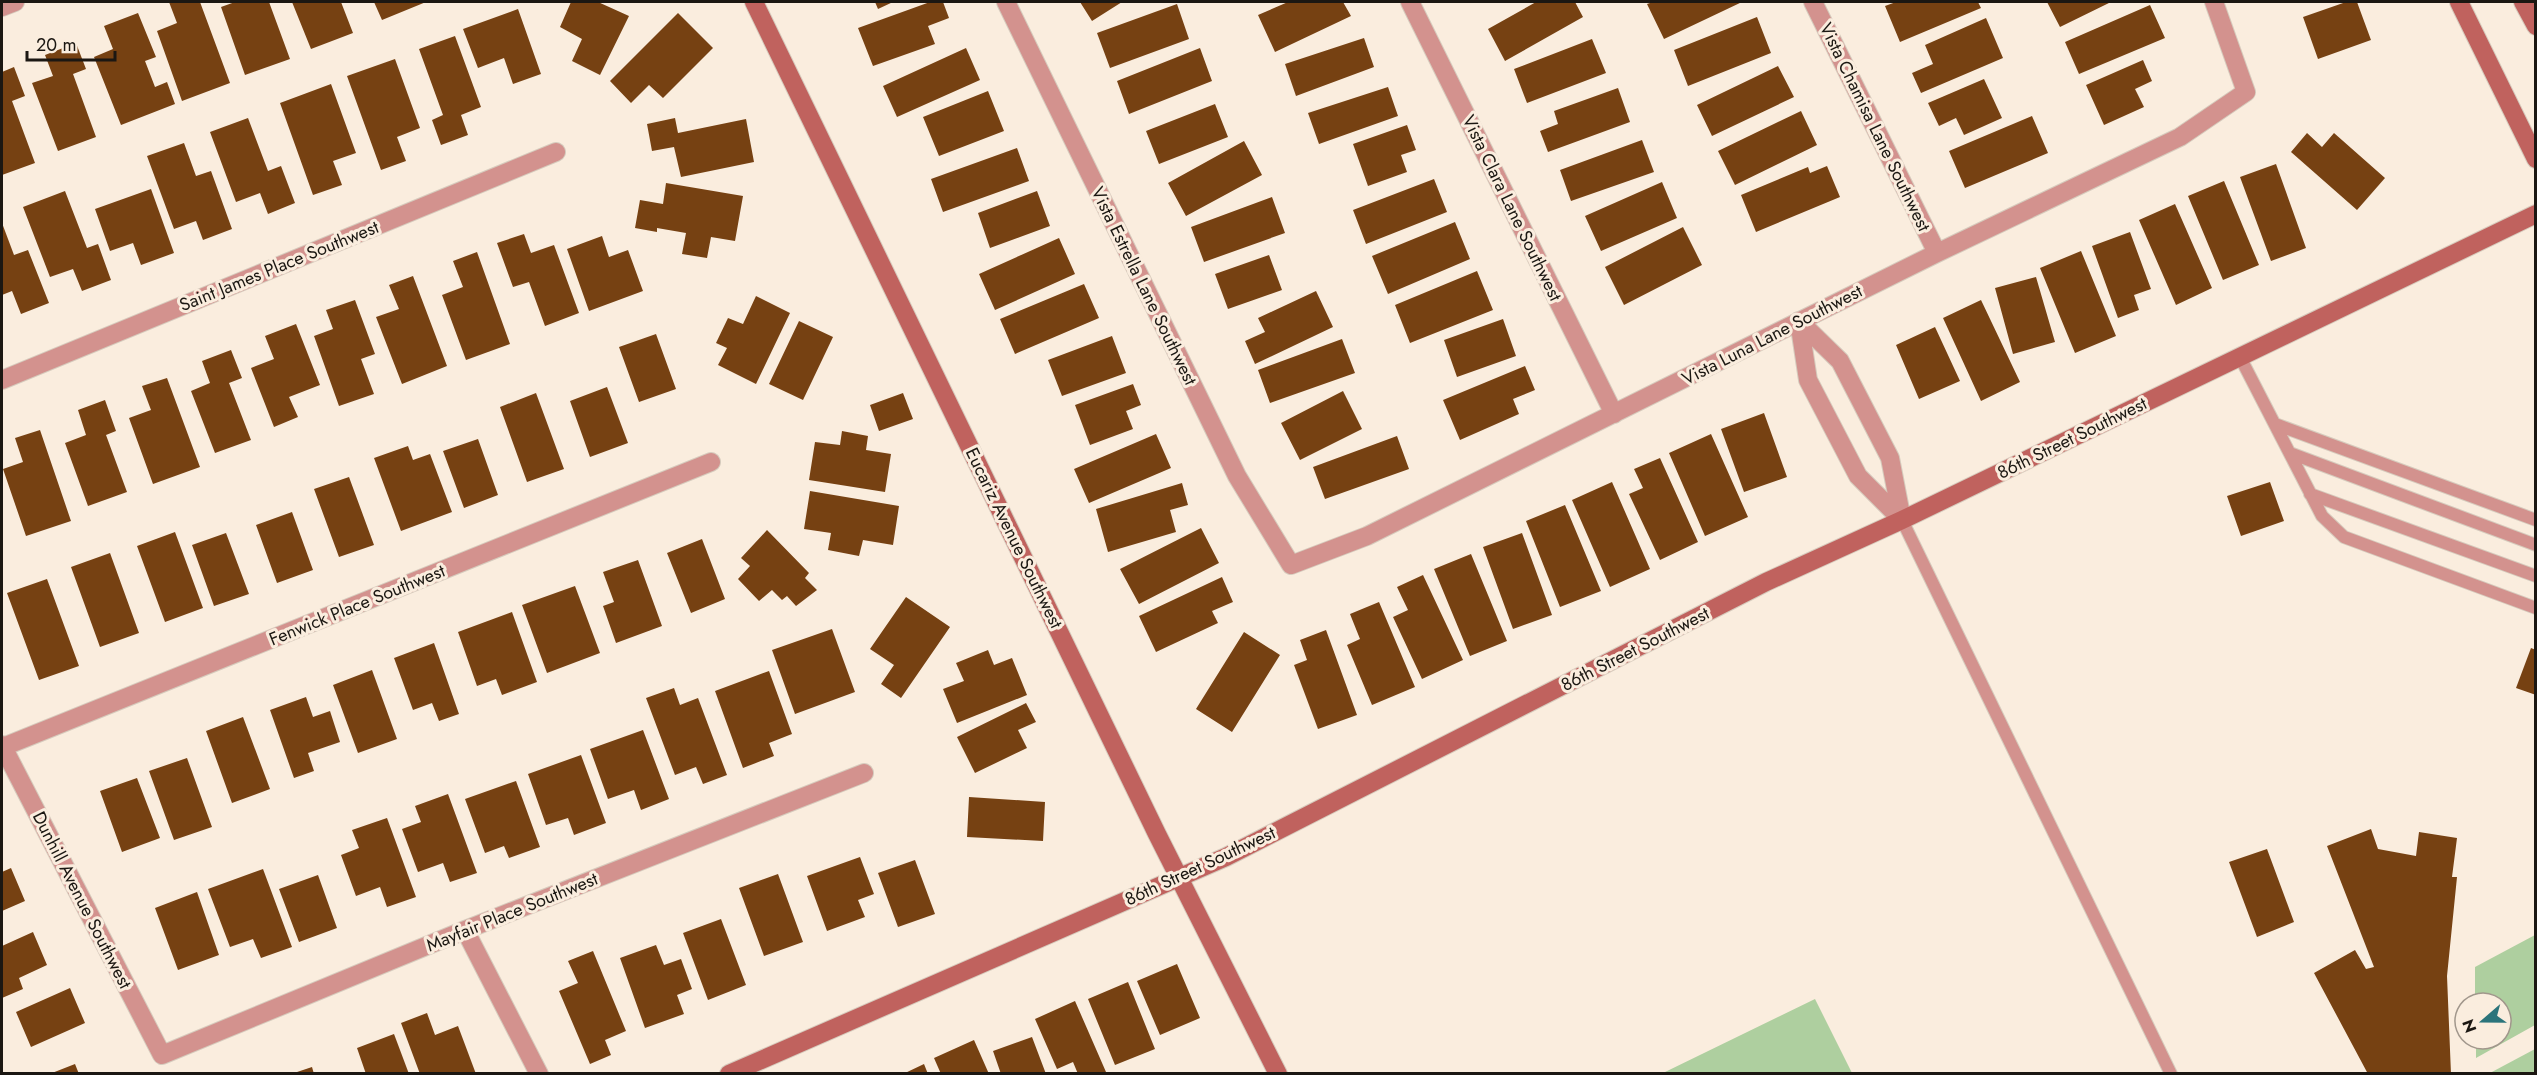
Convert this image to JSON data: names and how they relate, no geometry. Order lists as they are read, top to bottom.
{
  "streets": {
    "street": [
      "Vista Chamisa Lane Southwest",
      "Vista Clara Lane Southwest",
      "Saint James Place Southwest",
      "Vista Estrella Lane Southwest",
      "Vista Luna Lane Southwest",
      "86th Street Southwest",
      "Eucariz Avenue Southwest",
      "Fenwick Place Southwest",
      "Dunhill Avenue Southwest",
      "Mayfair Place Southwest"
    ]
  },
  "crossings": [
    ["Vista Chamisa Lane Southwest", "Vista Luna Lane Southwest"],
    ["Vista Clara Lane Southwest", "Vista Luna Lane Southwest"],
    ["Vista Estrella Lane Southwest", "Vista Luna Lane Southwest"],
    ["86th Street Southwest", "Eucariz Avenue Southwest"],
    ["Fenwick Place Southwest", "Dunhill Avenue Southwest"],
    ["Dunhill Avenue Southwest", "Mayfair Place Southwest"]
  ],
  "scale_bar": "20 m",
  "north": "left"
}
